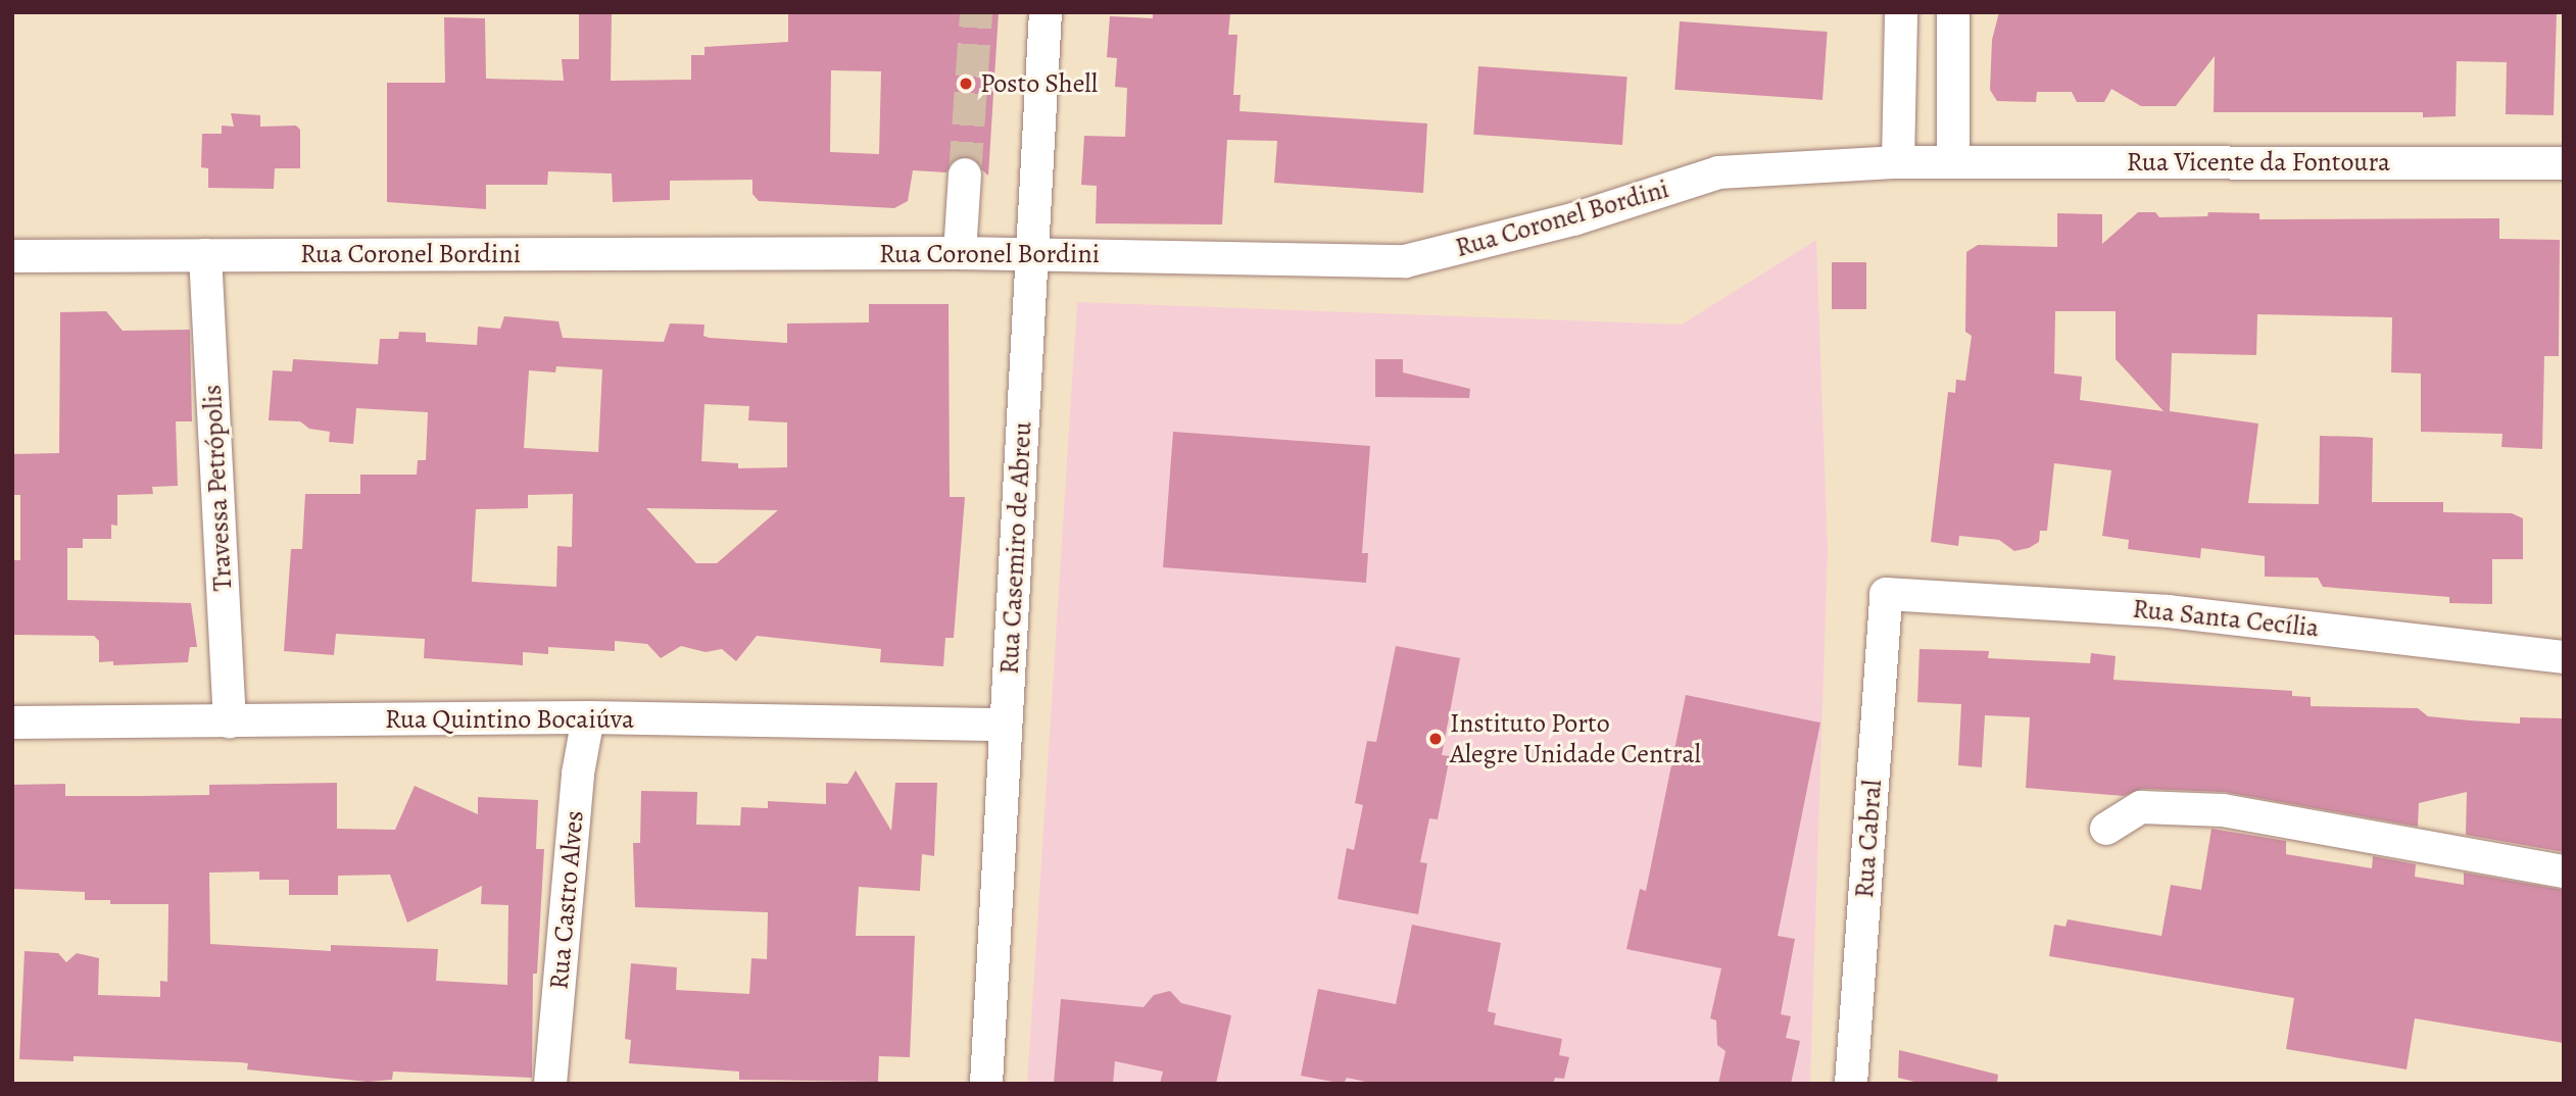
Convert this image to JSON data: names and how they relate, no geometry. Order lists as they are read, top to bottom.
{
  "streets": {
    "street": [
      "Rua Vicente da Fontoura",
      "Rua Coronel Bordini",
      "Travessa Petrópolis",
      "Rua Casemiro de Abreu",
      "Rua Santa Cecília",
      "Rua Quintino Bocaiúva",
      "Rua Cabral",
      "Rua Castro Alves"
    ]
  },
  "crossings": [
    ["Rua Vicente da Fontoura", "Rua Coronel Bordini"],
    ["Rua Coronel Bordini", "Travessa Petrópolis"],
    ["Rua Coronel Bordini", "Rua Casemiro de Abreu"],
    ["Travessa Petrópolis", "Rua Quintino Bocaiúva"],
    ["Rua Casemiro de Abreu", "Rua Quintino Bocaiúva"],
    ["Rua Santa Cecília", "Rua Cabral"],
    ["Rua Quintino Bocaiúva", "Rua Castro Alves"]
  ],
  "places": ["Posto Shell", "Instituto Porto Alegre Unidade Central"]
}
